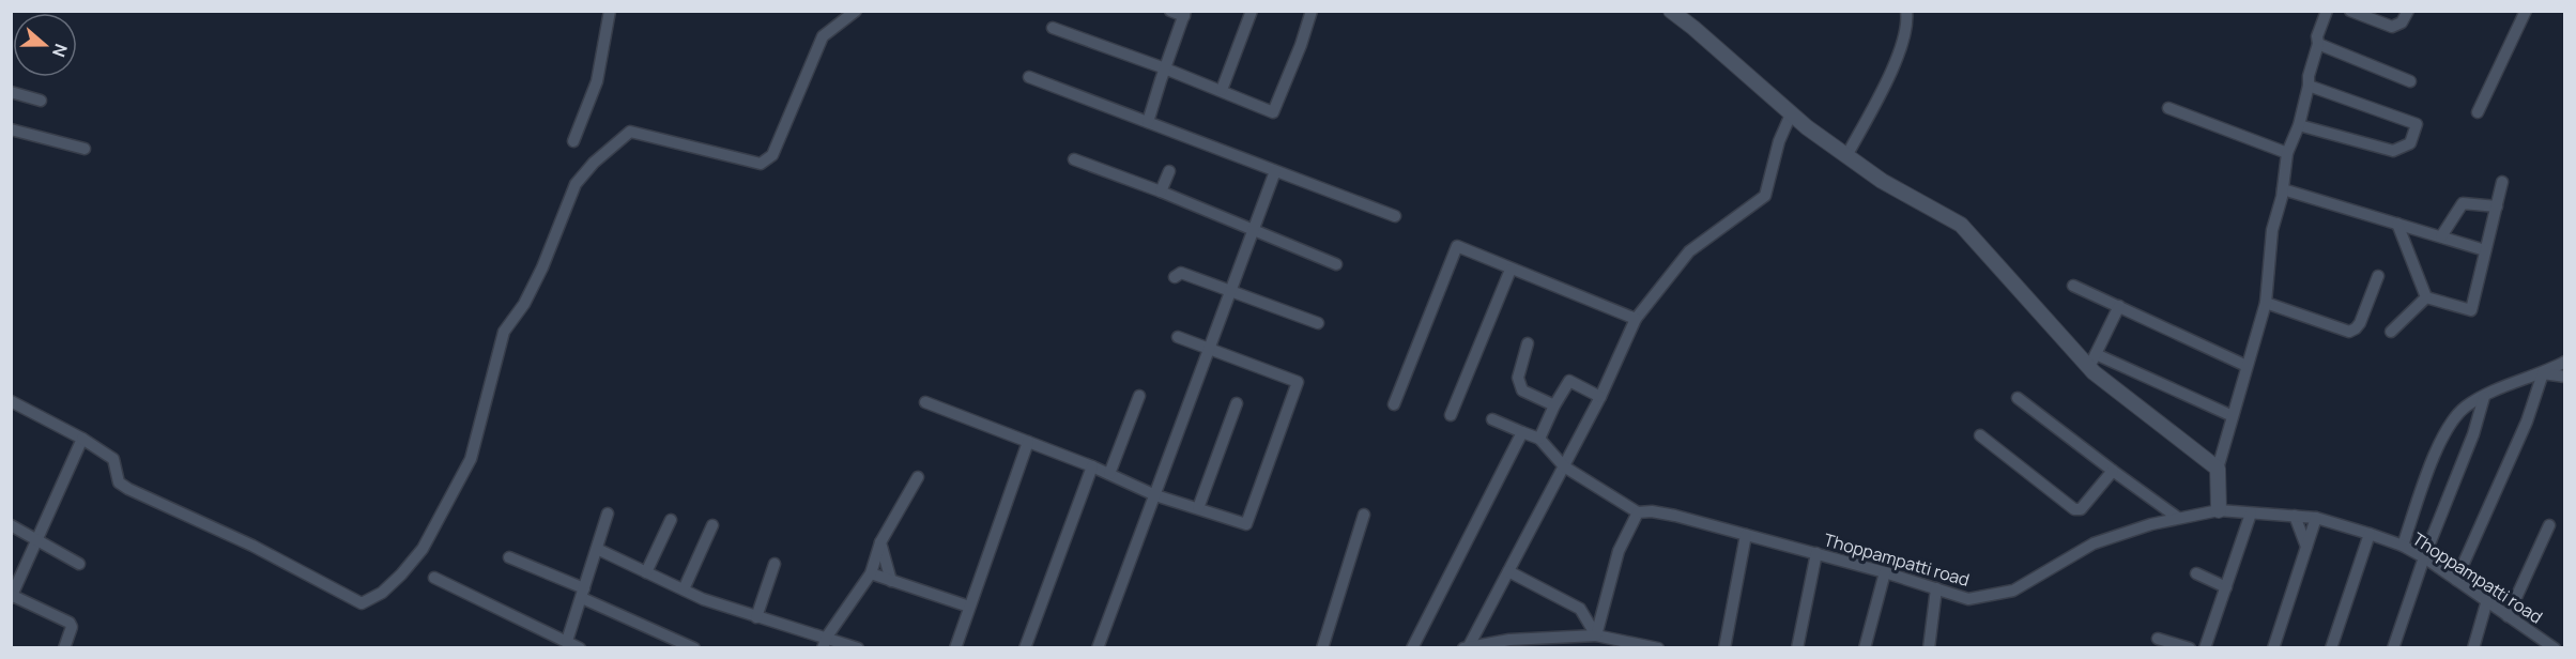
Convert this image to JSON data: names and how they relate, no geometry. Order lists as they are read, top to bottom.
{
  "streets": {
    "street": ["Thoppampatti road"]
  },
  "north": "right"
}
